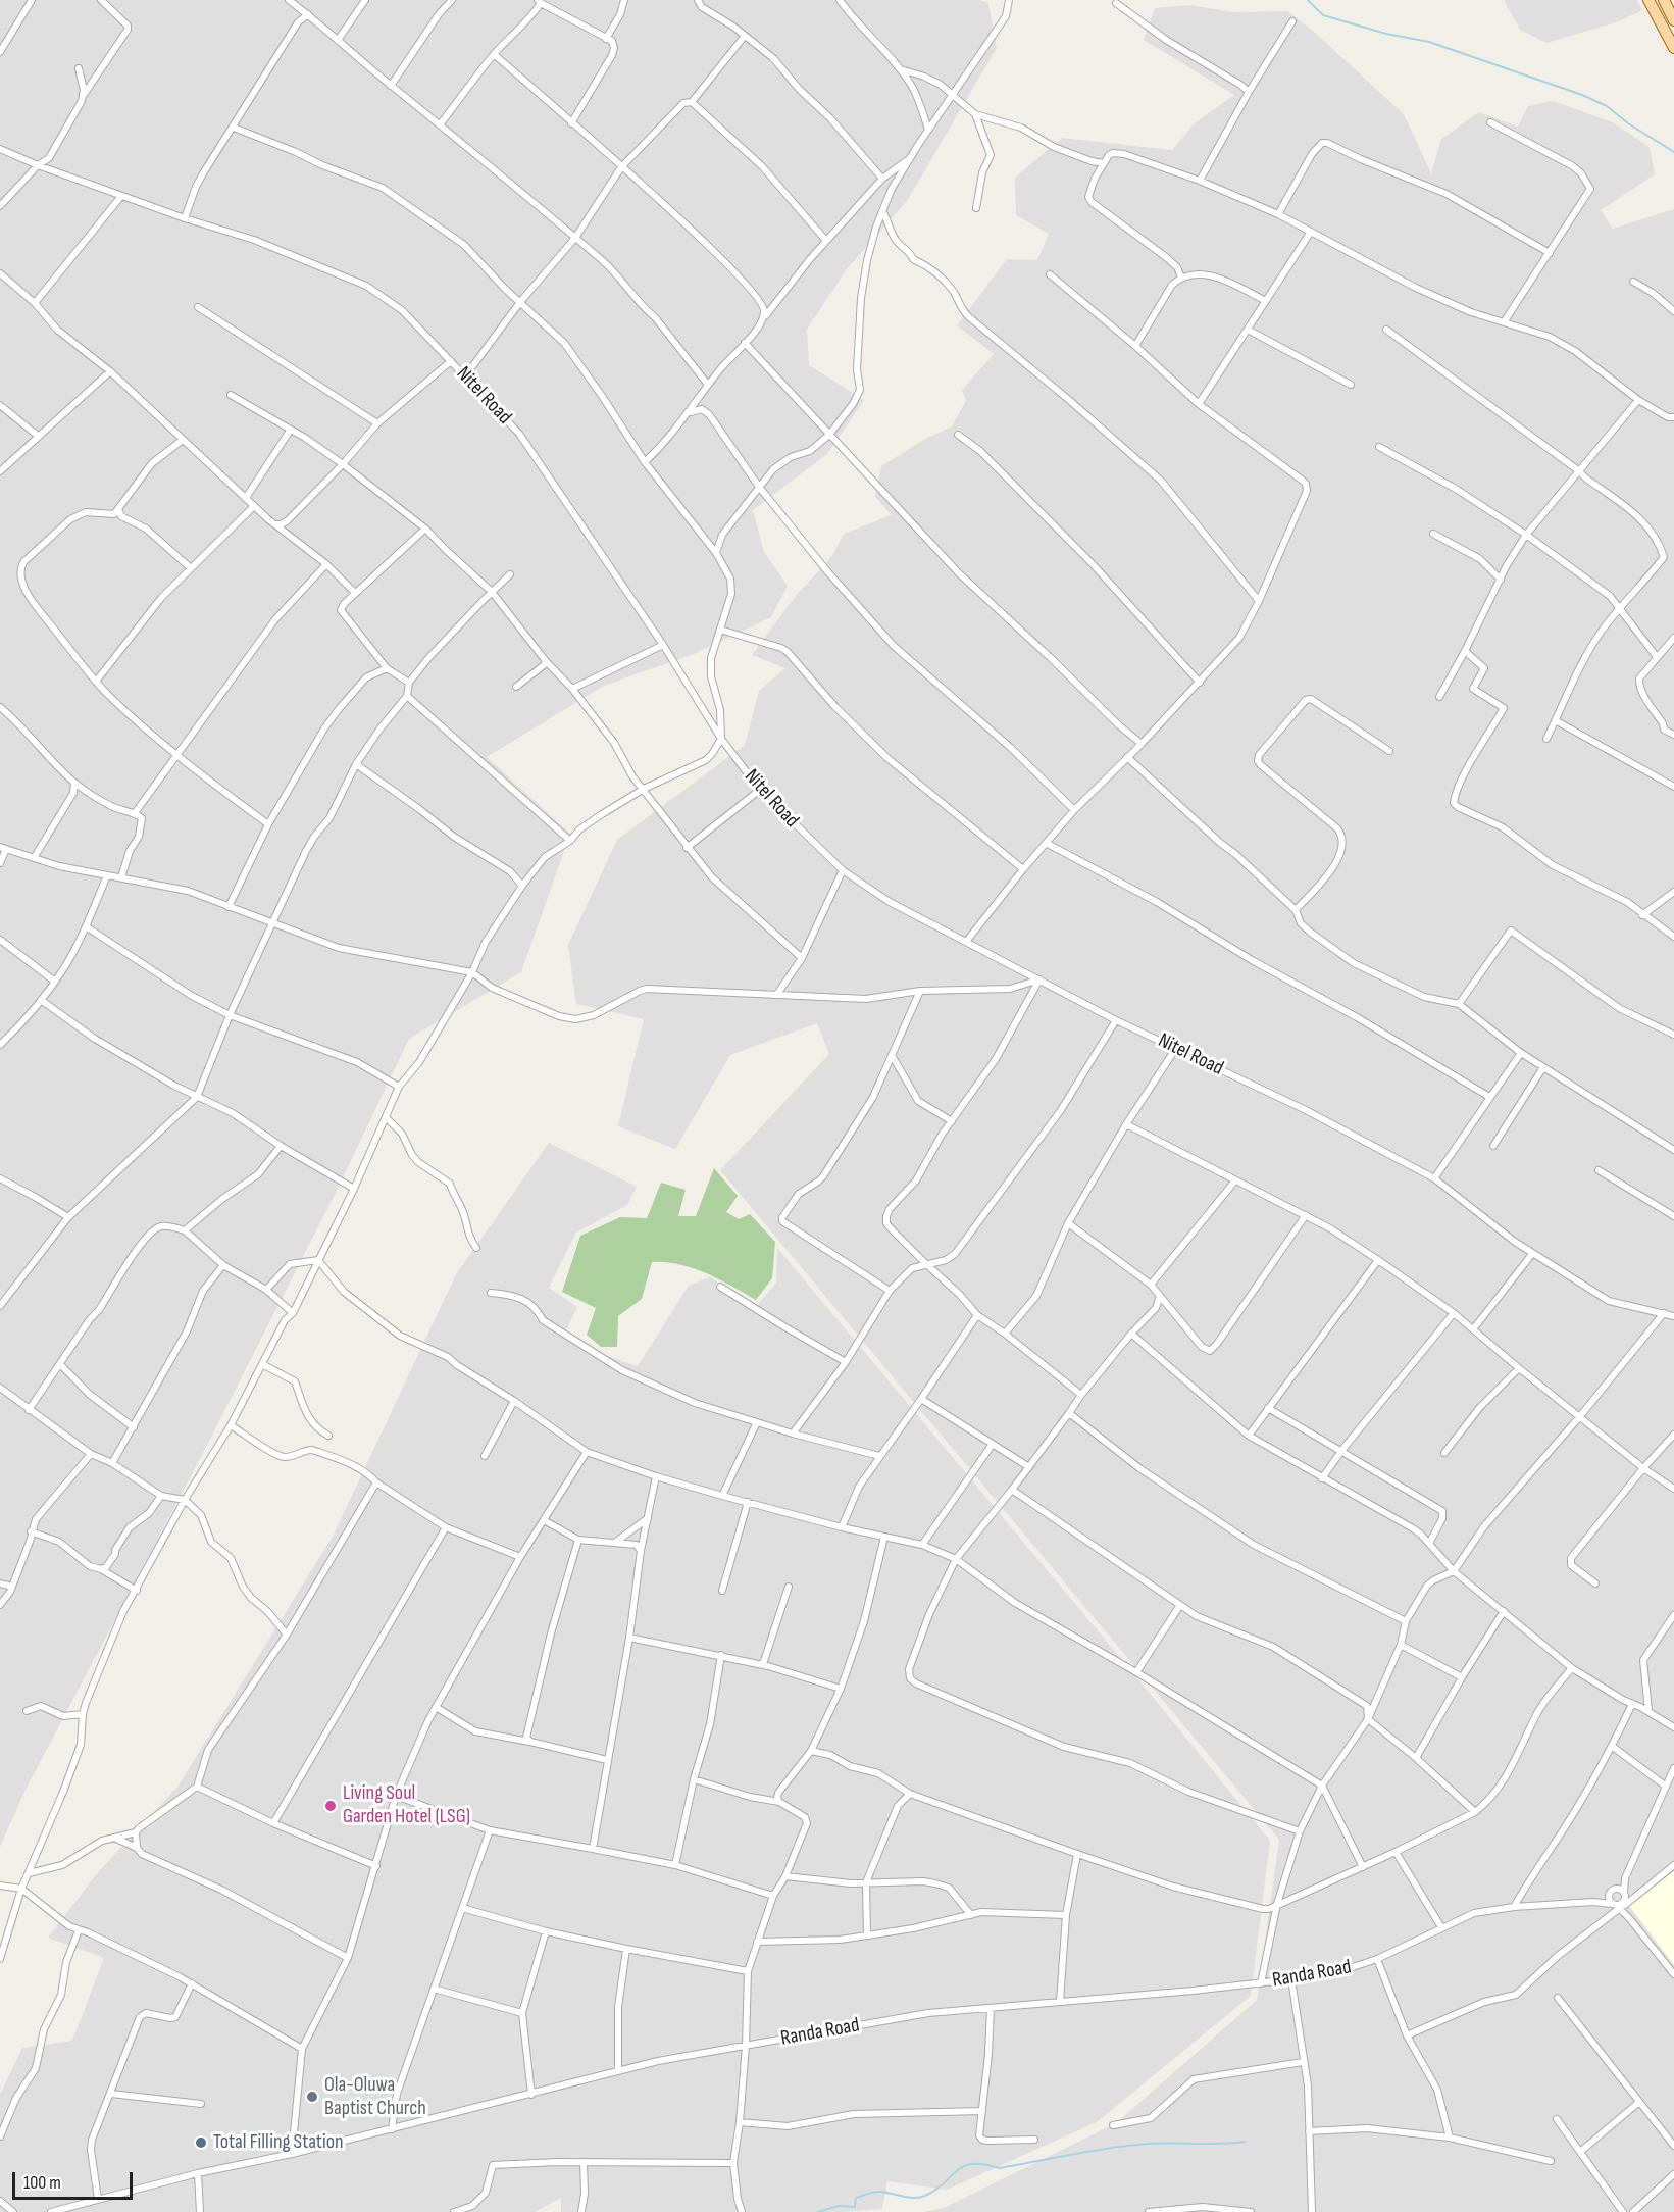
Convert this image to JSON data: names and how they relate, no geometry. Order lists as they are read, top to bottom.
{
  "streets": {
    "street": ["Nitel Road", "Randa Road"]
  },
  "places": ["Living Soul Garden Hotel (LSG)", "Ola-Oluwa Baptist Church", "Total Filling Station"],
  "scale_bar": "100 m"
}
